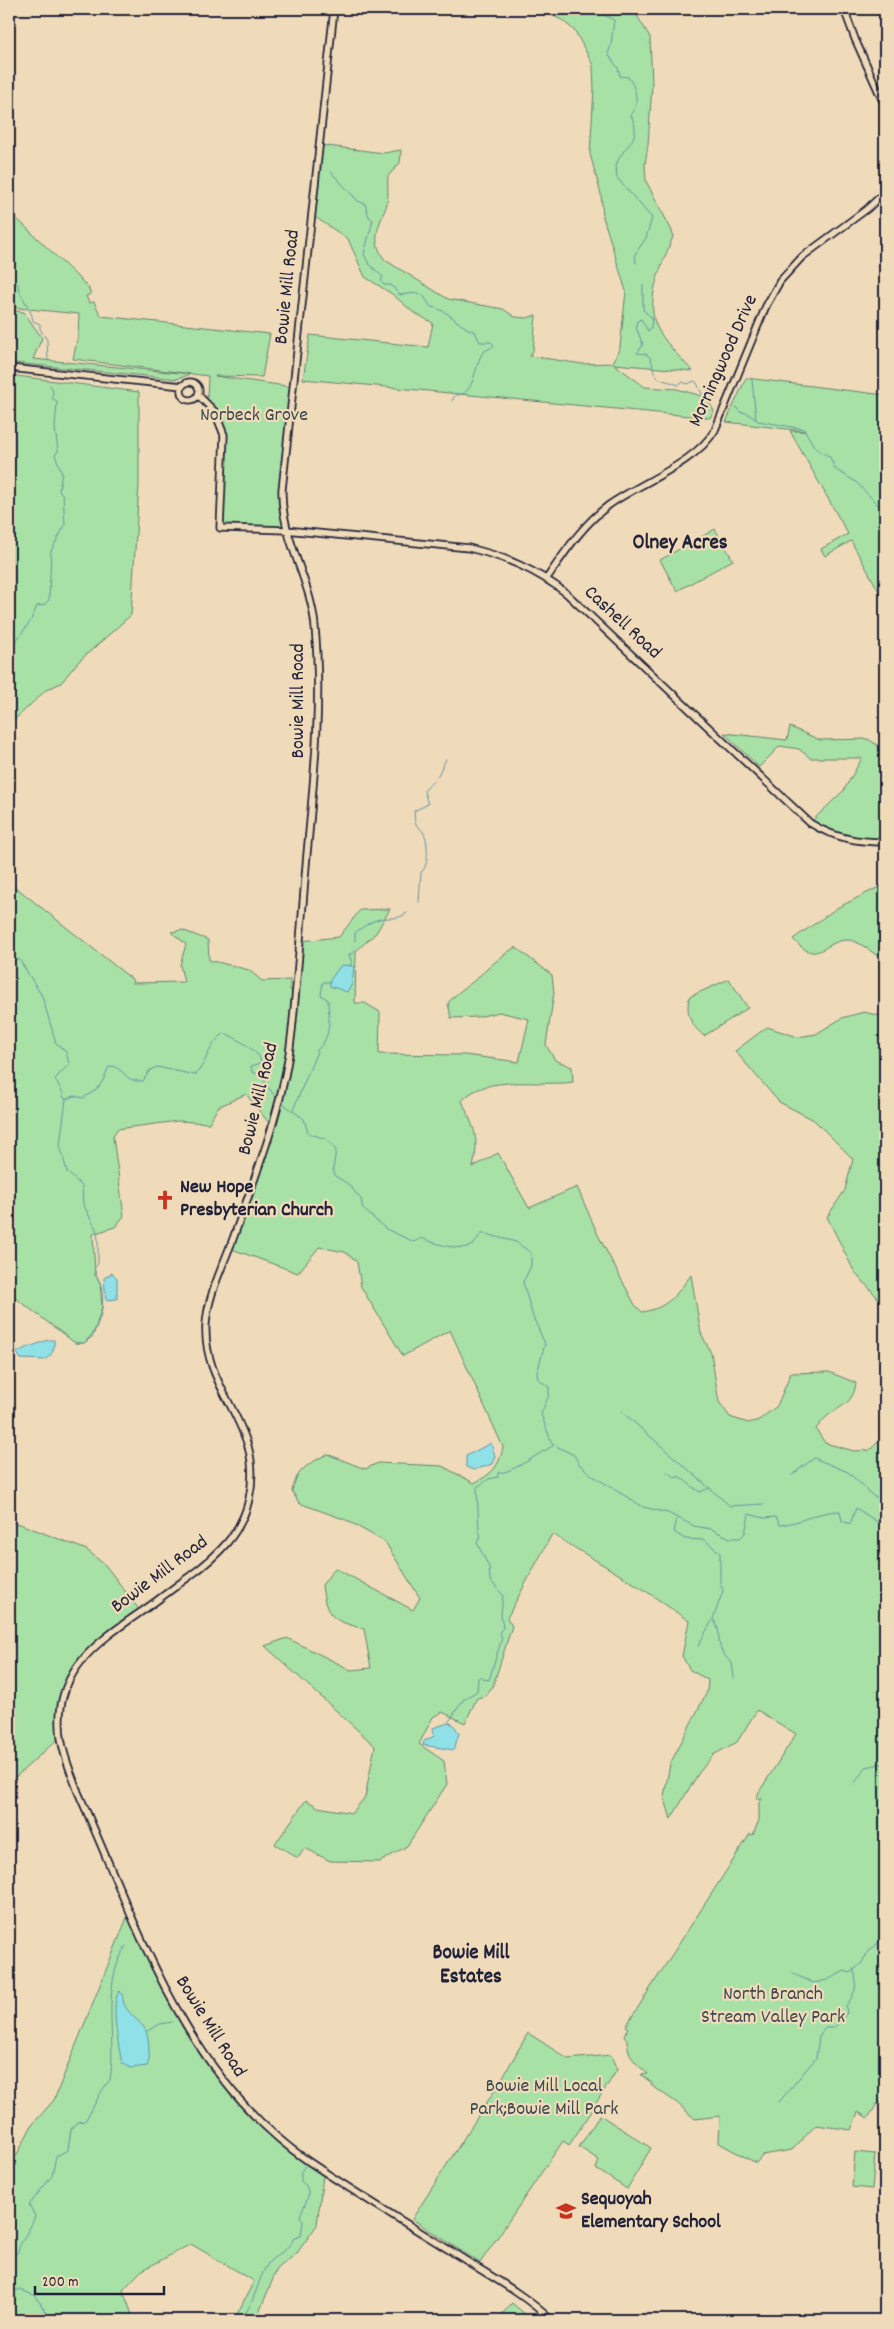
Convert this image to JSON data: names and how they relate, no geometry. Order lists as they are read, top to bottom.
{
  "streets": {
    "street": ["Bowie Mill Road", "Morningwood Drive", "Cashell Road"]
  },
  "crossings": [
    ["Bowie Mill Road", "Cashell Road"],
    ["Morningwood Drive", "Cashell Road"]
  ],
  "districts": ["Olney Acres", "Bowie Mill Estates"],
  "parks": ["Norbeck Grove", "North Branch Stream Valley Park", "Bowie Mill Local Park;Bowie Mill Park"],
  "places": {
    "church": ["New Hope Presbyterian Church"],
    "school or university": ["Sequoyah Elementary School"]
  },
  "scale_bar": "200 m"
}
